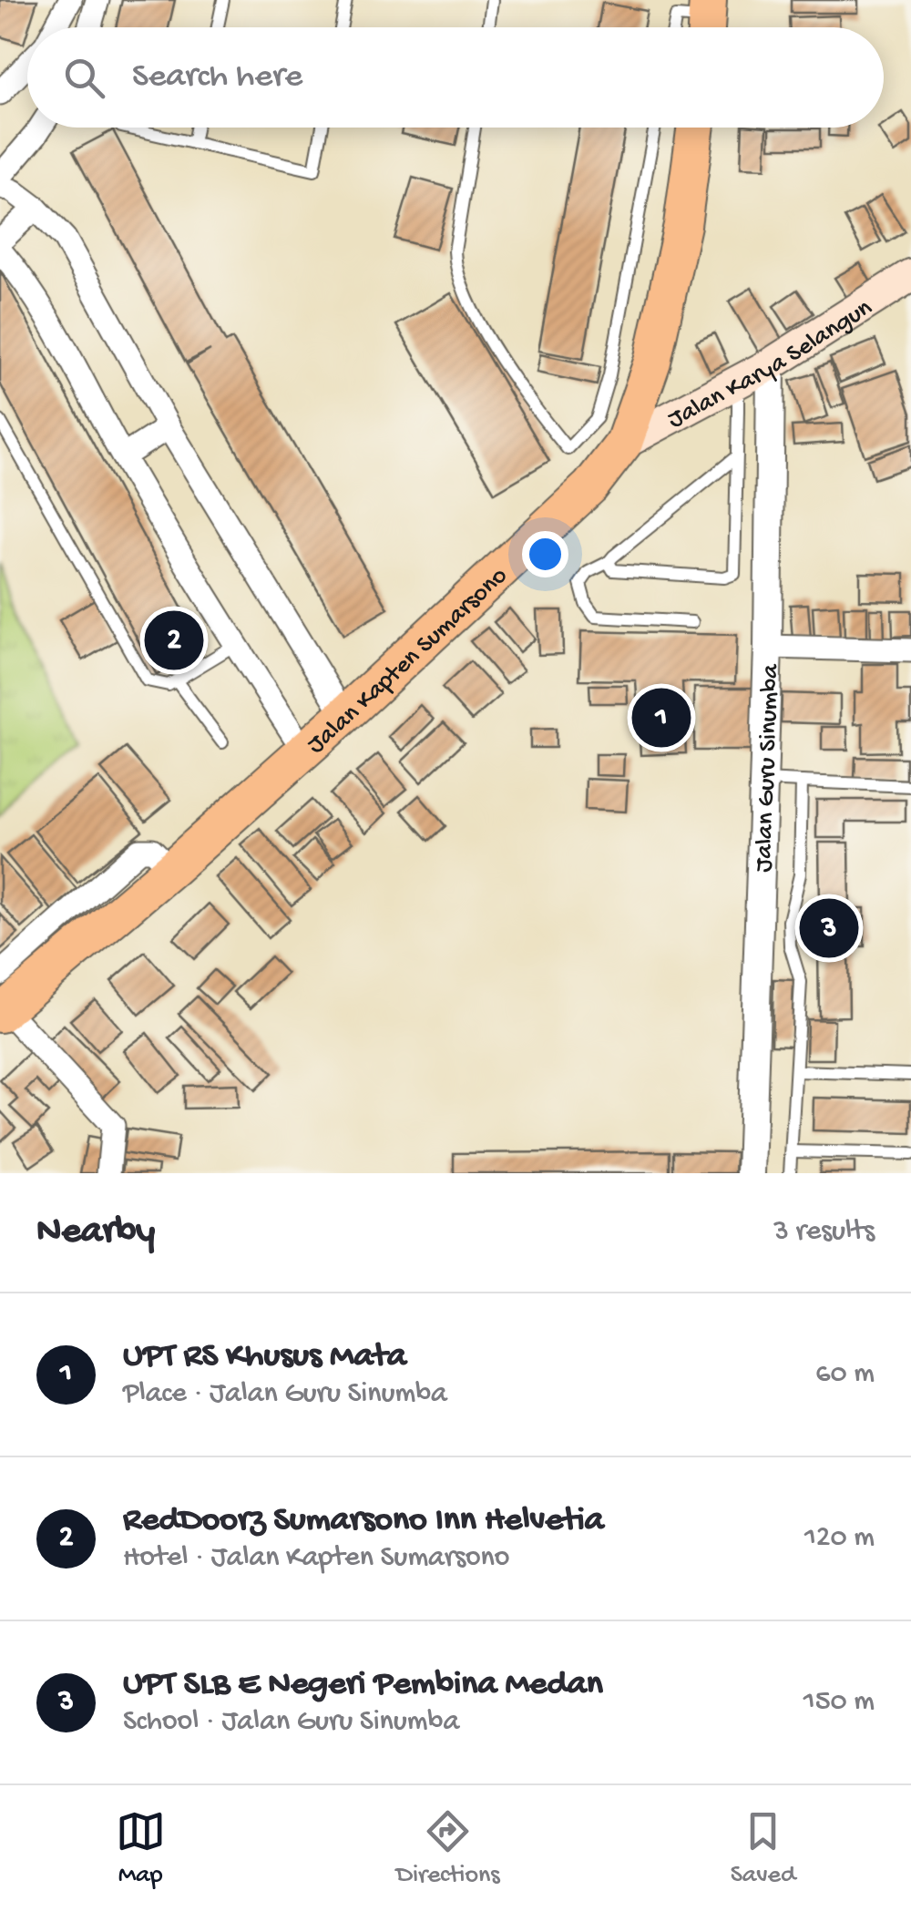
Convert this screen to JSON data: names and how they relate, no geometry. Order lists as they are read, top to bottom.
{
  "streets": {
    "highway": ["Jalan Kapten Sumarsono"],
    "main road": ["Jalan Karya Selangun"],
    "street": ["Jalan Guru Sinumba"]
  },
  "crossings": [
    ["Jalan Karya Selangun", "Jalan Kapten Sumarsono"],
    ["Jalan Karya Selangun", "Jalan Guru Sinumba"]
  ],
  "page": {
    "search": "Search here",
    "pins": ["2", "1", "3"],
    "heading": ["Nearby", "3 results"],
    "list": [
      {
        "mark": "1",
        "name": "UPT RS Khusus Mata",
        "note": "Place · Jalan Guru Sinumba",
        "value": "60 m"
      },
      {
        "mark": "2",
        "name": "RedDoorz Sumarsono Inn Helvetia",
        "note": "Hotel · Jalan Kapten Sumarsono",
        "value": "120 m"
      },
      {
        "mark": "3",
        "name": "UPT SLB E Negeri Pembina Medan",
        "note": "School · Jalan Guru Sinumba",
        "value": "150 m"
      }
    ],
    "nav": ["Map", "Directions", "Saved"]
  }
}
